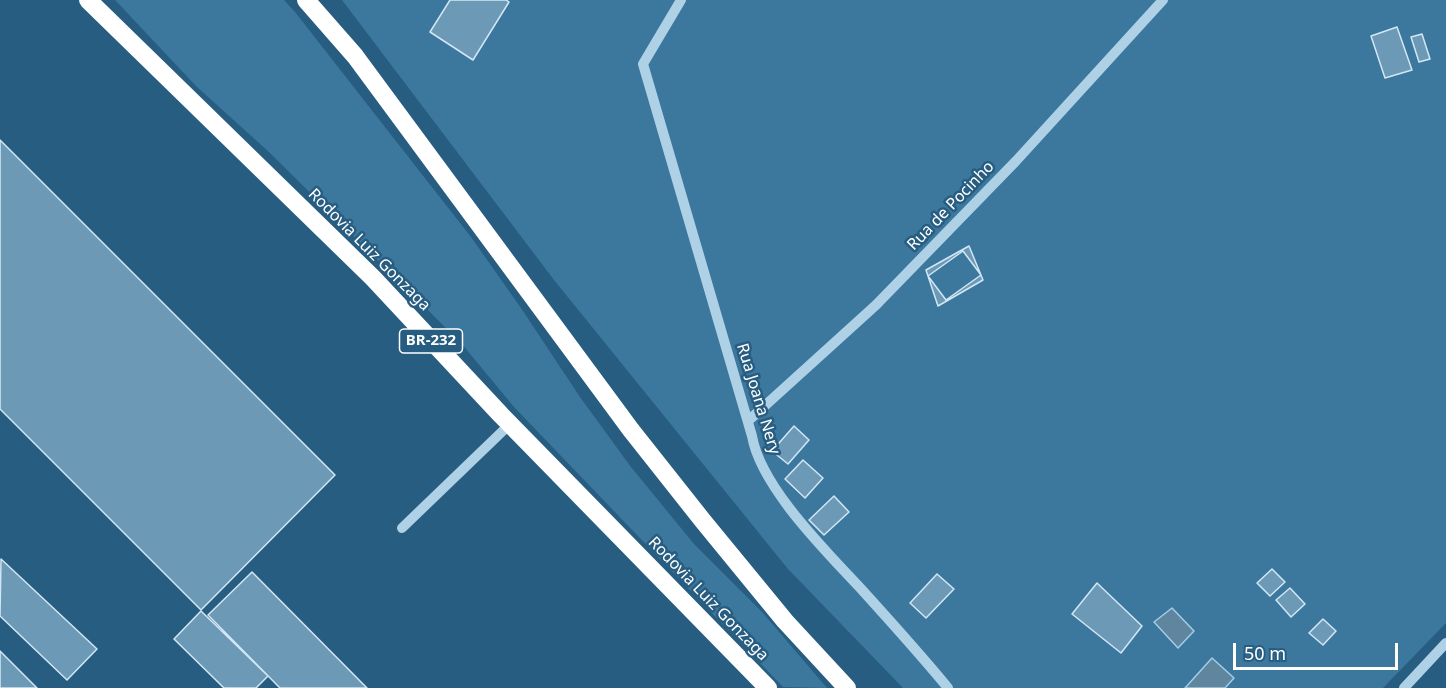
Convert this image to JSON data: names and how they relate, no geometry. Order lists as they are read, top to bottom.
{
  "streets": {
    "highway": ["Rodovia Luiz Gonzaga", "BR-232"],
    "street": ["Rua de Pocinho", "Rua Joana Nery"]
  },
  "crossings": [
    ["Rua de Pocinho", "Rua Joana Nery"]
  ],
  "scale_bar": "50 m"
}
